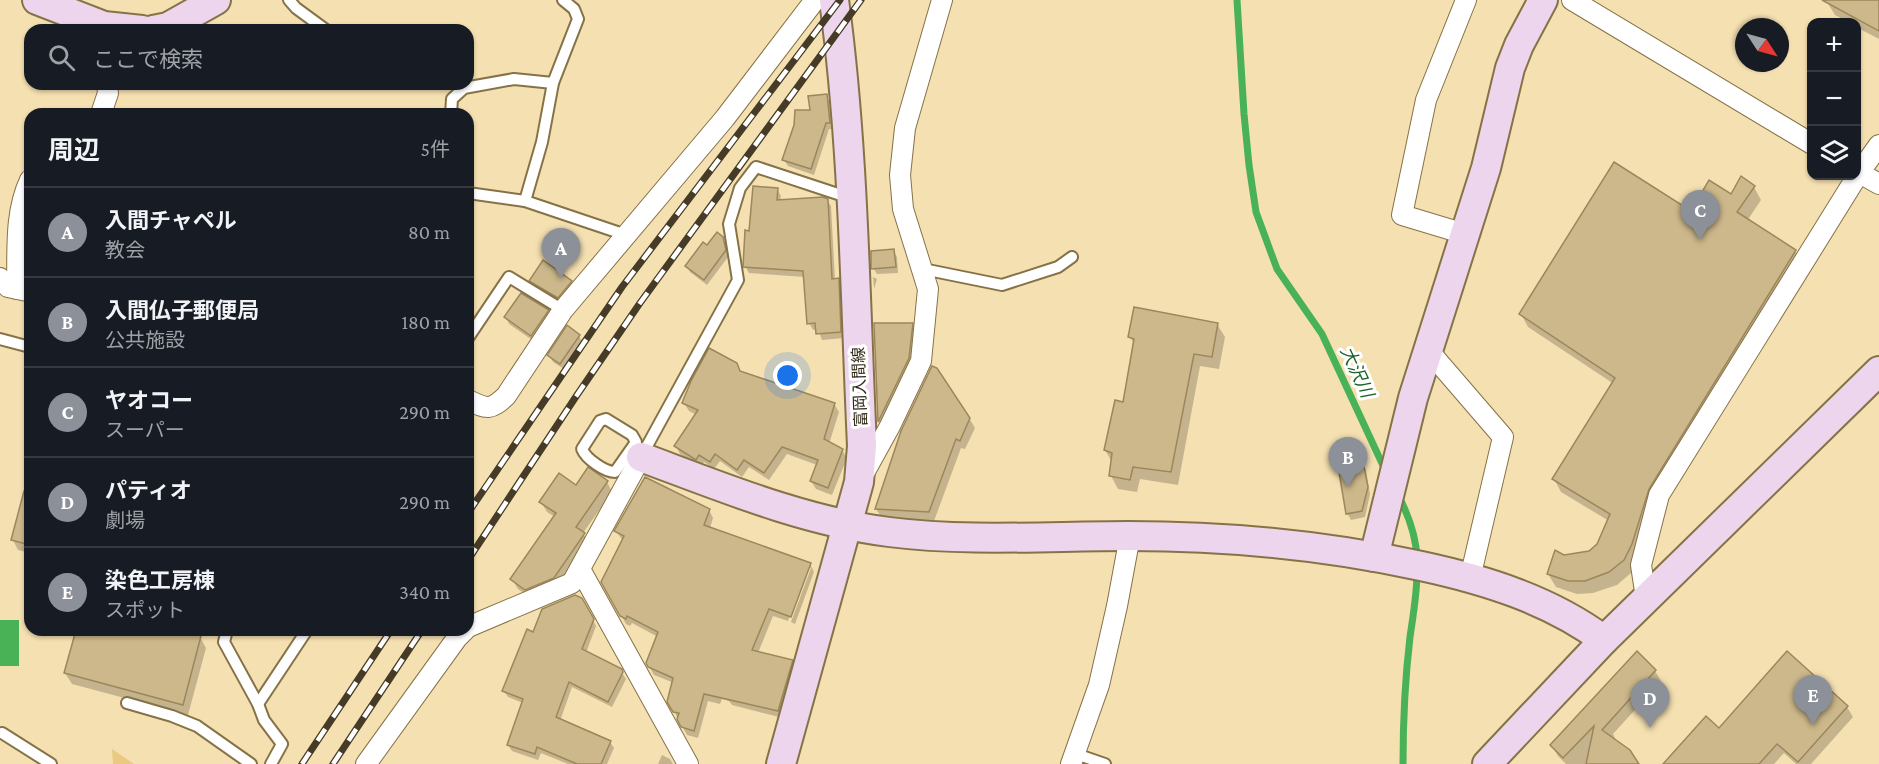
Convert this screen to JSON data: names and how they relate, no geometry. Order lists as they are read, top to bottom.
{
  "streets": {
    "street": ["富岡入間線"]
  },
  "water": ["大沢川"],
  "north": "bottom right",
  "page": {
    "map_buttons": ["+", "−"],
    "search": "ここで検索",
    "heading": ["周辺", "5件"],
    "list": [
      {
        "mark": "A",
        "name": "入間チャペル",
        "note": "教会",
        "value": "80 m"
      },
      {
        "mark": "B",
        "name": "入間仏子郵便局",
        "note": "公共施設",
        "value": "180 m"
      },
      {
        "mark": "C",
        "name": "ヤオコー",
        "note": "スーパー",
        "value": "290 m"
      },
      {
        "mark": "D",
        "name": "パティオ",
        "note": "劇場",
        "value": "290 m"
      },
      {
        "mark": "E",
        "name": "染色工房棟",
        "note": "スポット",
        "value": "340 m"
      }
    ],
    "pins": [
      "C",
      "A",
      "B",
      "E",
      "D"
    ]
  }
}
